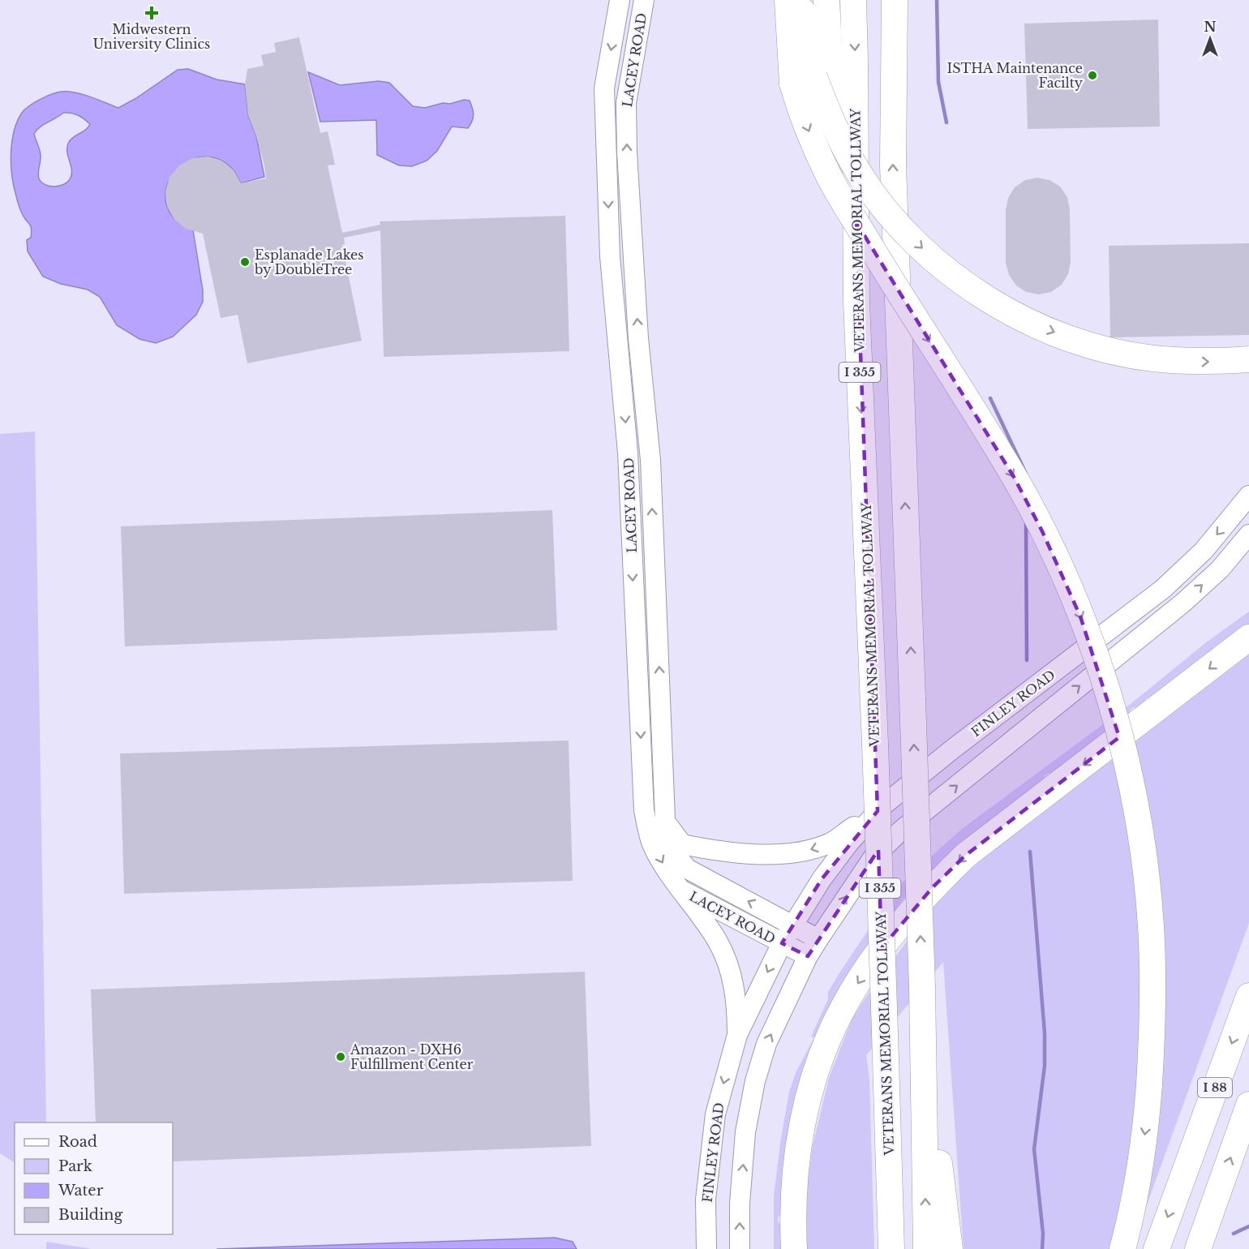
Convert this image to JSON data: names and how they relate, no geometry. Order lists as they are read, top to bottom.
{
  "streets": {
    "highway": ["VETERANS MEMORIAL TOLLWAY", "I 355", "I 88"],
    "main road": ["LACEY ROAD", "FINLEY ROAD"]
  },
  "crossings": [
    ["LACEY ROAD", "FINLEY ROAD"]
  ],
  "places": {
    "health": ["Midwestern University Clinics"],
    "other": ["ISTHA Maintenance Facilty", "Esplanade Lakes by DoubleTree", "Amazon - DXH6 Fulfillment Center"]
  },
  "legend": [
    "Road",
    "Park",
    "Water",
    "Building"
  ],
  "north": "top"
}
